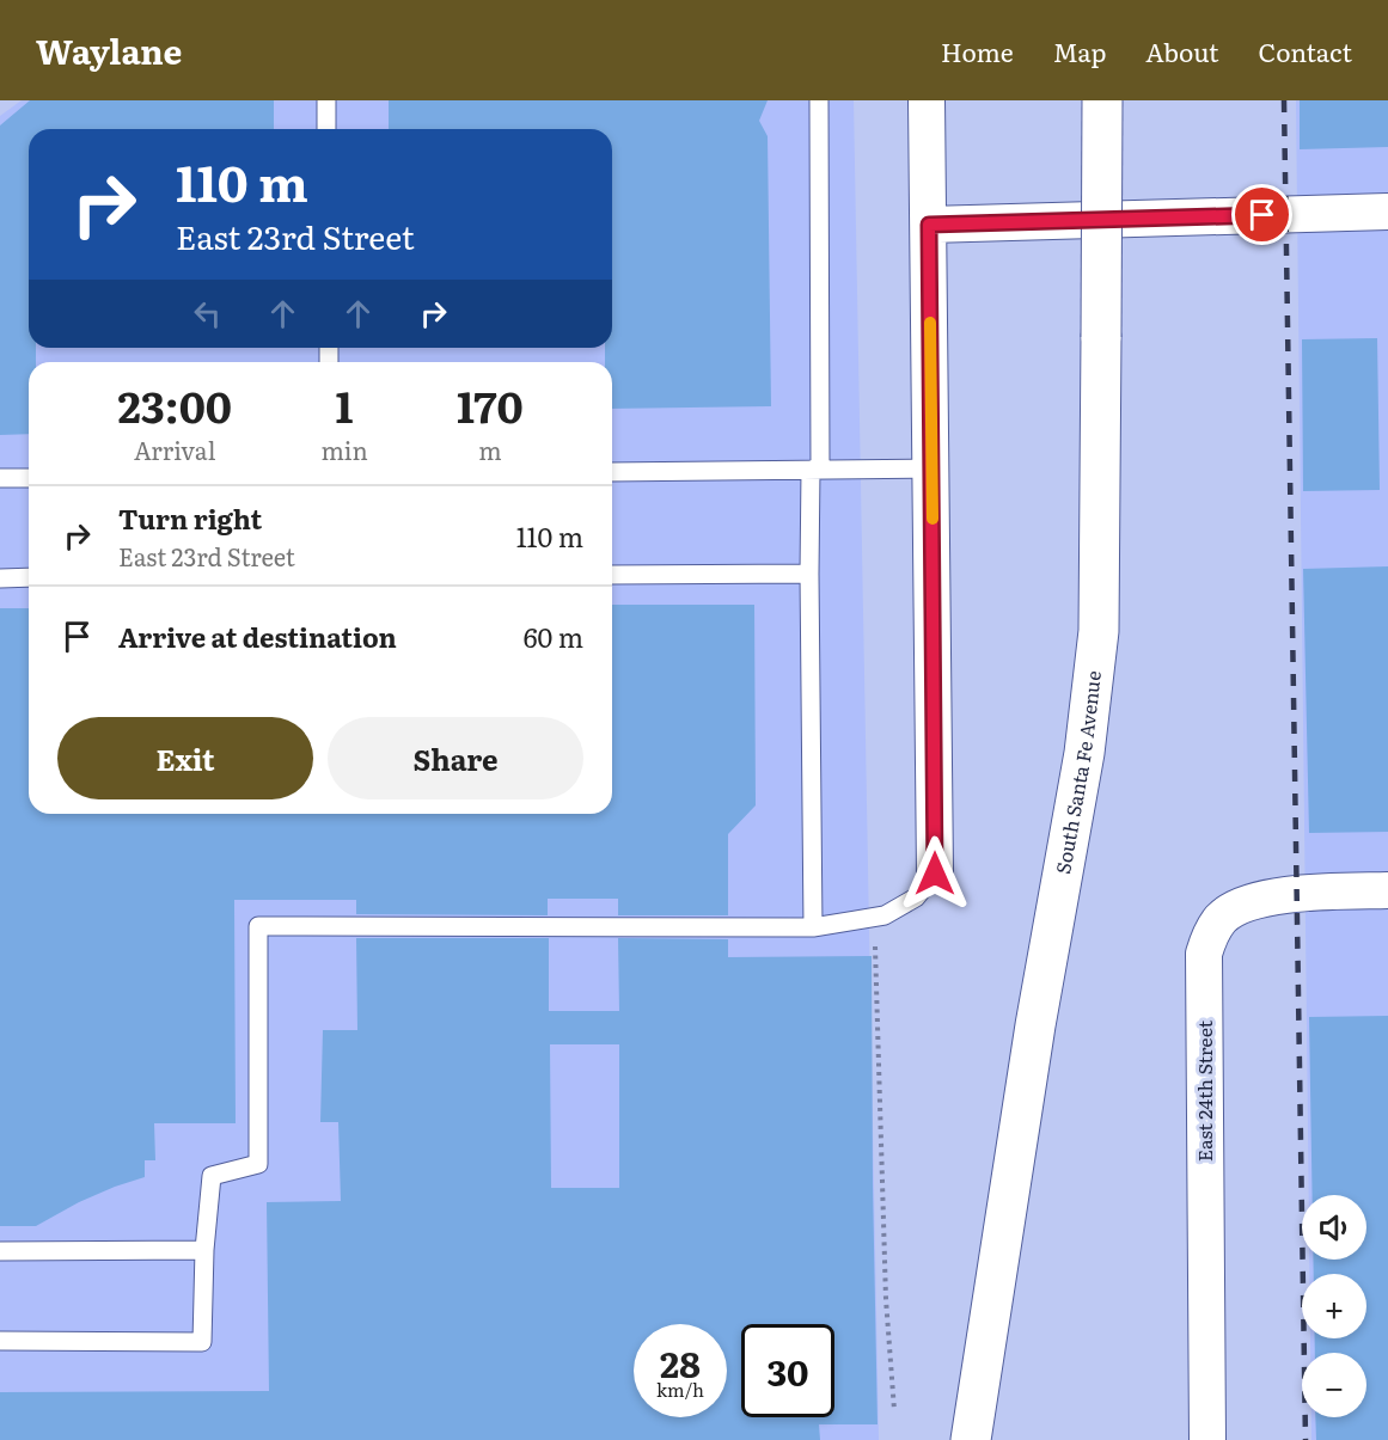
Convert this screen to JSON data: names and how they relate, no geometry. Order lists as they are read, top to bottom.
{
  "streets": {
    "main road": ["South Santa Fe Avenue"],
    "street": ["East 24th Street"]
  },
  "page": {
    "header": "Waylane",
    "nav": [
      "Home",
      "Map",
      "About",
      "Contact"
    ],
    "turn": ["110 m", "East 23rd Street"],
    "eta": [
      "23:00",
      "Arrival",
      "1",
      "min",
      "170",
      "m"
    ],
    "list": [
      {
        "name": "Turn right",
        "note": "East 23rd Street",
        "value": "110 m"
      },
      {
        "name": "Arrive at destination",
        "value": "60 m"
      }
    ],
    "buttons": ["Exit", "Share"],
    "map_buttons": ["+", "−"],
    "speed": "28 km/h",
    "limit": "30"
  }
}
